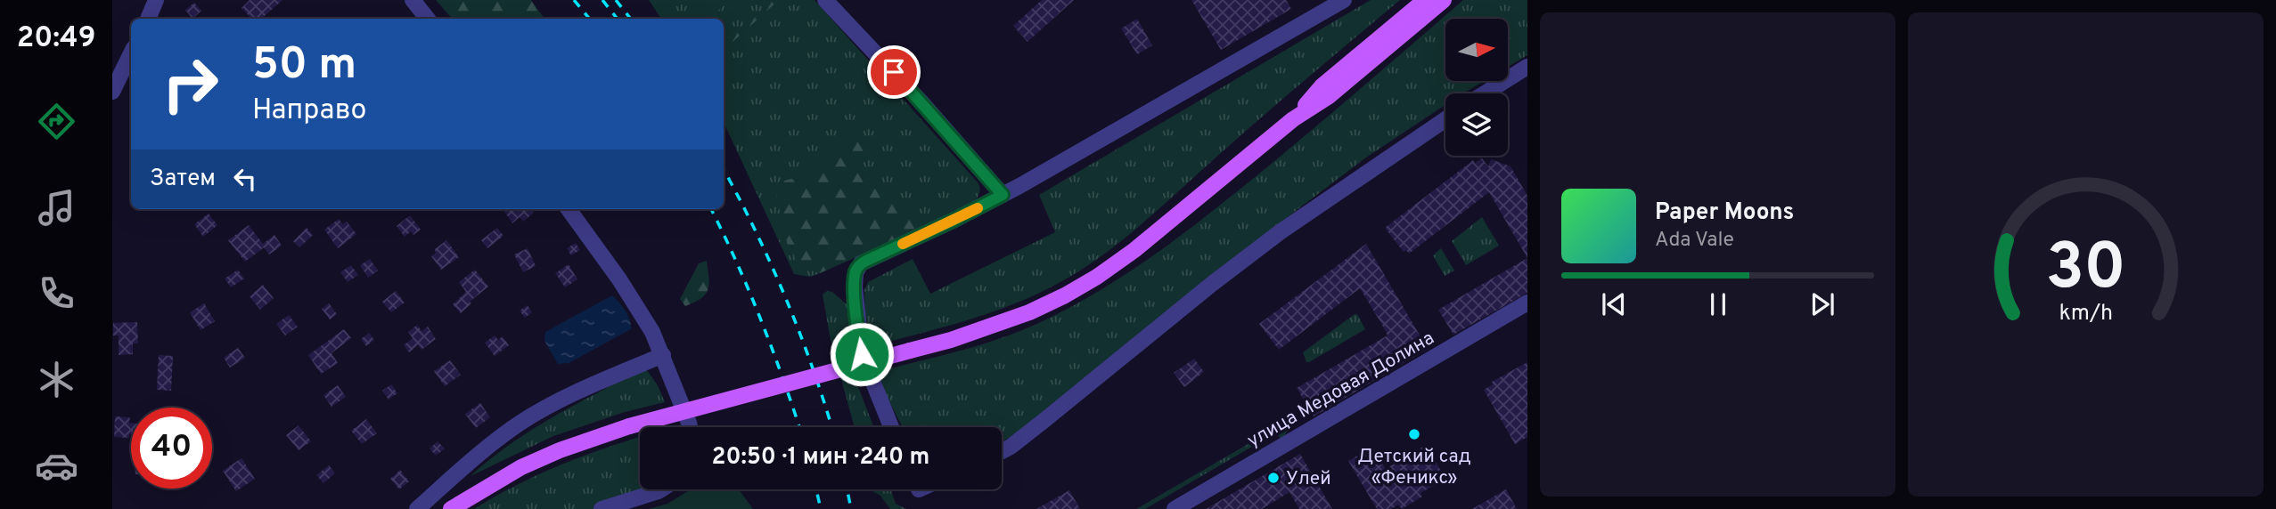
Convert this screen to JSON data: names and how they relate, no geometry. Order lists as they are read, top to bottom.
{
  "streets": {
    "street": ["улица Медовая Долина"]
  },
  "places": ["Детский сад «Феникс»", "Улей"],
  "north": "right",
  "page": {
    "tabs": "20:49",
    "turn": ["50 m", "Направо"],
    "then": "Затем",
    "song": ["Paper Moons", "Ada Vale"],
    "limit": "40",
    "trip": "20:50 · 1 мин · 240 m",
    "gauge": ["30", "km/h"]
  }
}
